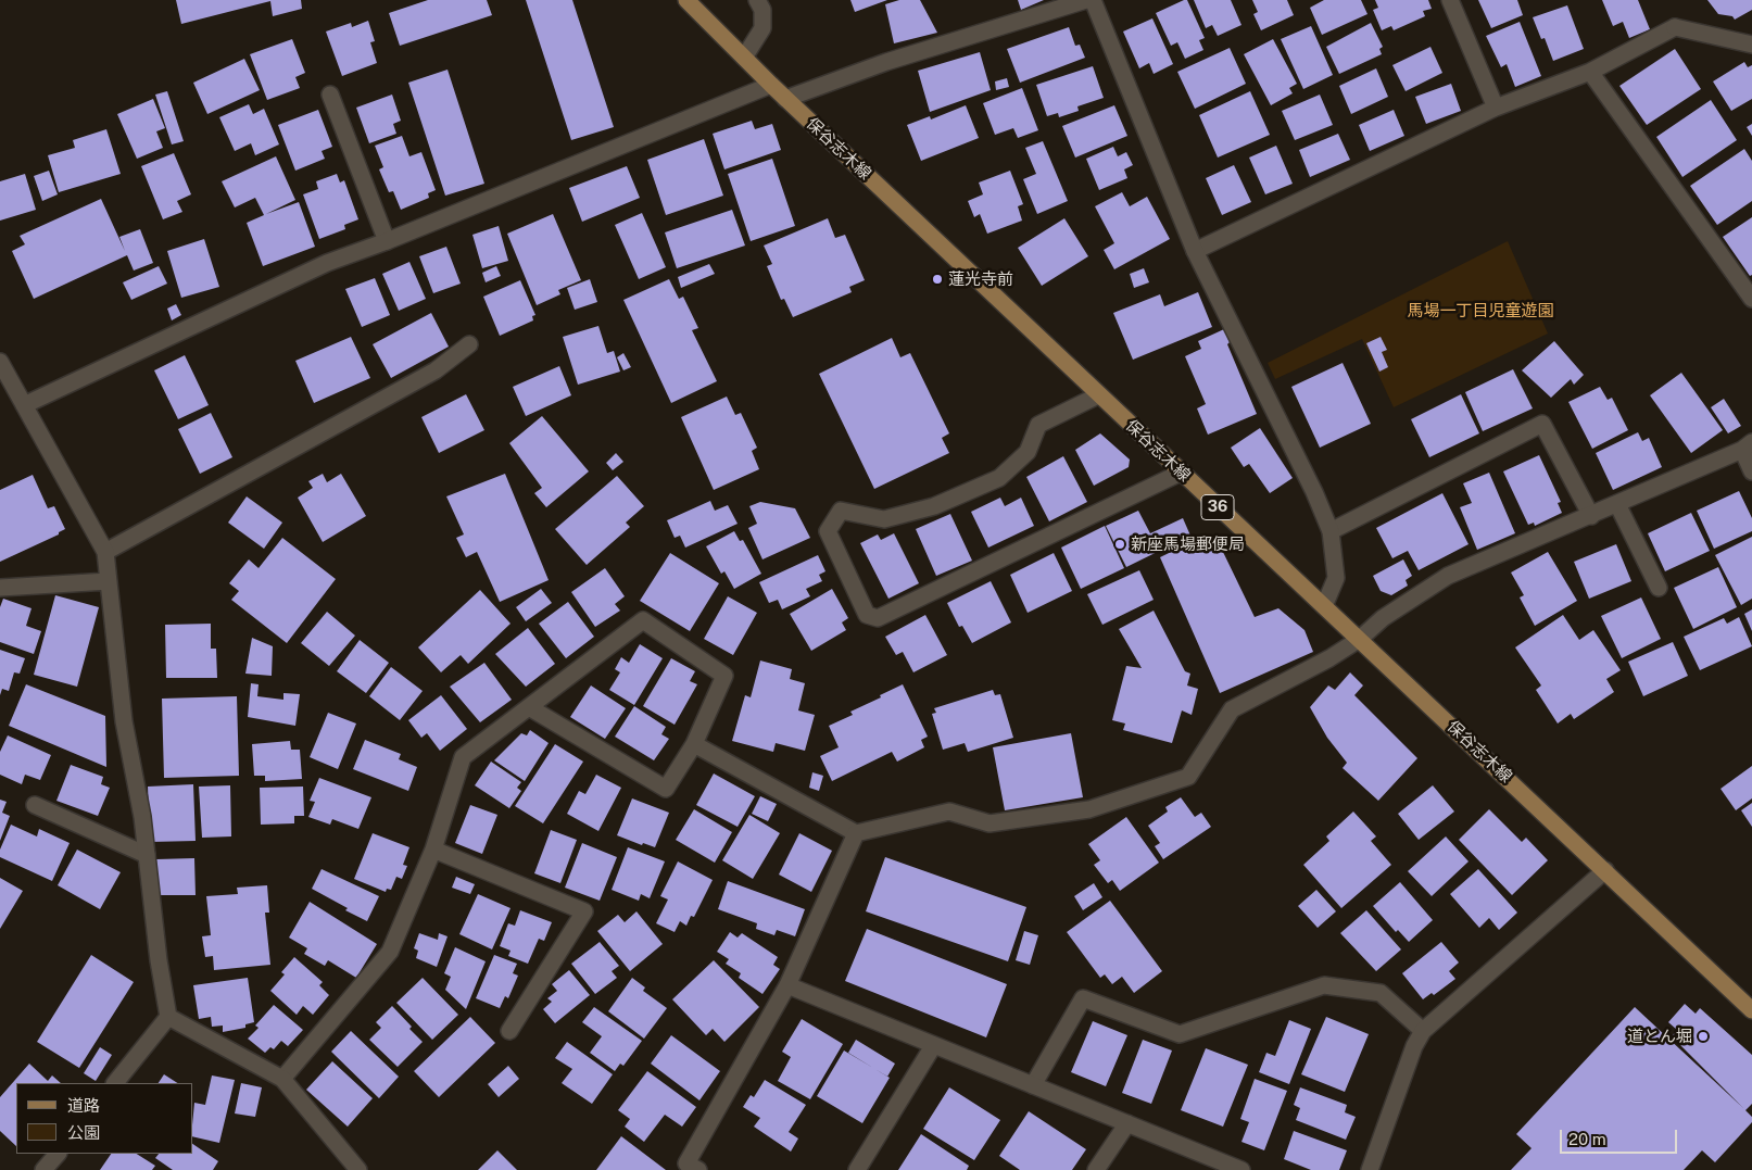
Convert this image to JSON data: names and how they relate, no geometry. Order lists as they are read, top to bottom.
{
  "streets": {
    "main road": ["保谷志木線", "36"]
  },
  "parks": ["馬場一丁目児童遊園"],
  "places": ["蓮光寺前", "新座馬場郵便局", "道とん堀"],
  "legend": ["道路", "公園"],
  "scale_bar": "20 m"
}
